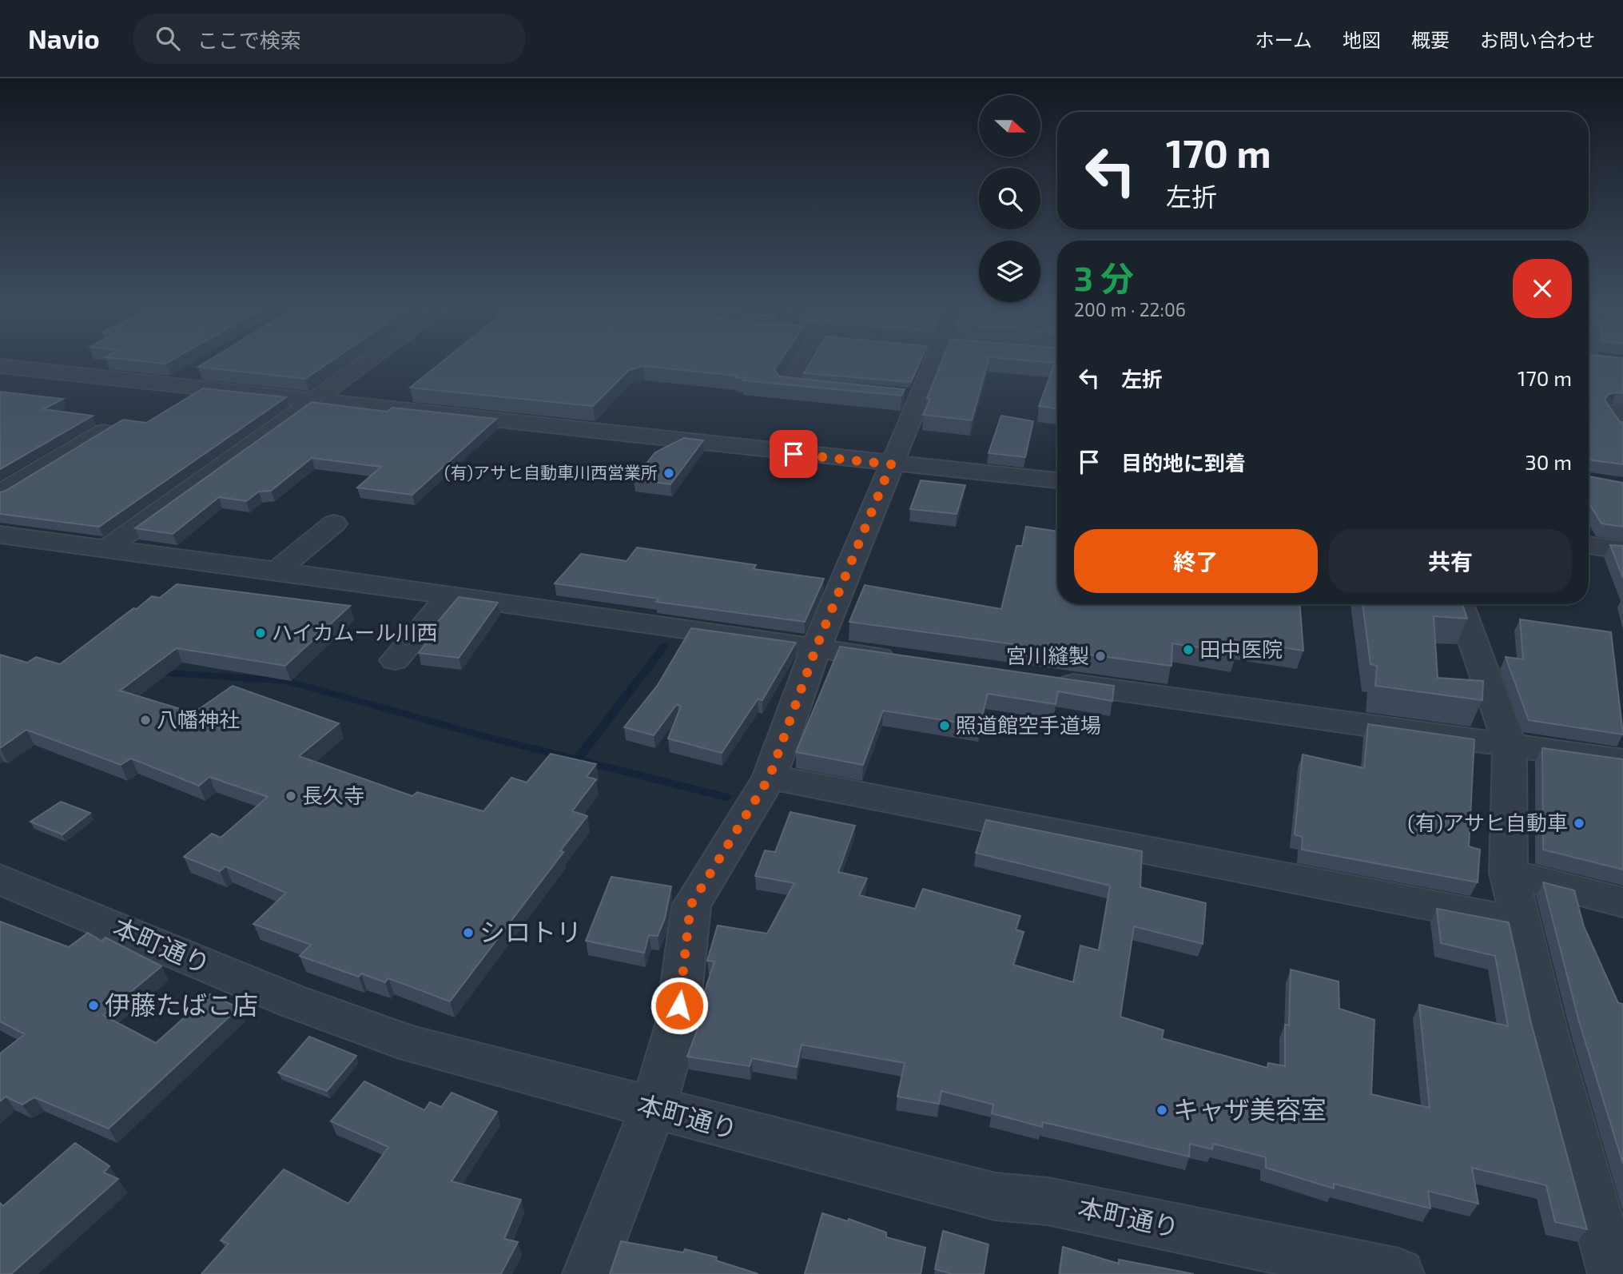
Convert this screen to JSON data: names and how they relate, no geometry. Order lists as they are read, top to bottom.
{
  "streets": {
    "street": ["本町通り"]
  },
  "places": [
    "(有)アサヒ自動車川西営業所",
    "ハイカムール川西",
    "田中医院",
    "宮川縫製",
    "八幡神社",
    "照道館空手道場",
    "長久寺",
    "(有)アサヒ自動車",
    "シロトリ",
    "伊藤たばこ店",
    "キャザ美容室"
  ],
  "north": "right",
  "page": {
    "header": "Navio",
    "search": "ここで検索",
    "nav": [
      "ホーム",
      "地図",
      "概要",
      "お問い合わせ"
    ],
    "turn": ["170 m", "左折"],
    "heading": ["3 分", "200 m · 22:06"],
    "list": [
      {
        "name": "左折",
        "value": "170 m"
      },
      {
        "name": "目的地に到着",
        "value": "30 m"
      }
    ],
    "buttons": ["終了", "共有"]
  }
}
